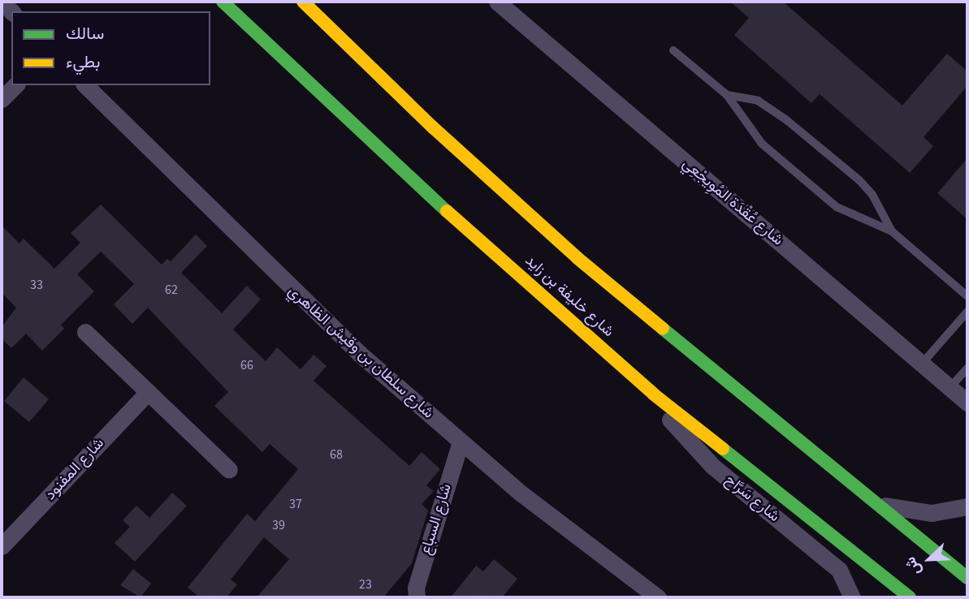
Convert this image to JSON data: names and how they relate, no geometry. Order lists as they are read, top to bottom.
{
  "streets": {
    "highway": ["شارع خليفة بن زايد"],
    "street": [
      "شارع عُقْدَة المُوِيجْعِي",
      "شارع سلطان بن وقيش الظاهري",
      "شارع المفنود",
      "شارع سَرَّاح",
      "شارع السباع"
    ]
  },
  "crossings": [
    ["شارع خليفة بن زايد", "شارع سَرَّاح"],
    ["شارع سلطان بن وقيش الظاهري", "شارع السباع"]
  ],
  "house_numbers": [
    "33",
    "62",
    "66",
    "68",
    "37",
    "39",
    "23"
  ],
  "legend": ["سالك", "بطيء"],
  "north": "bottom left"
}
